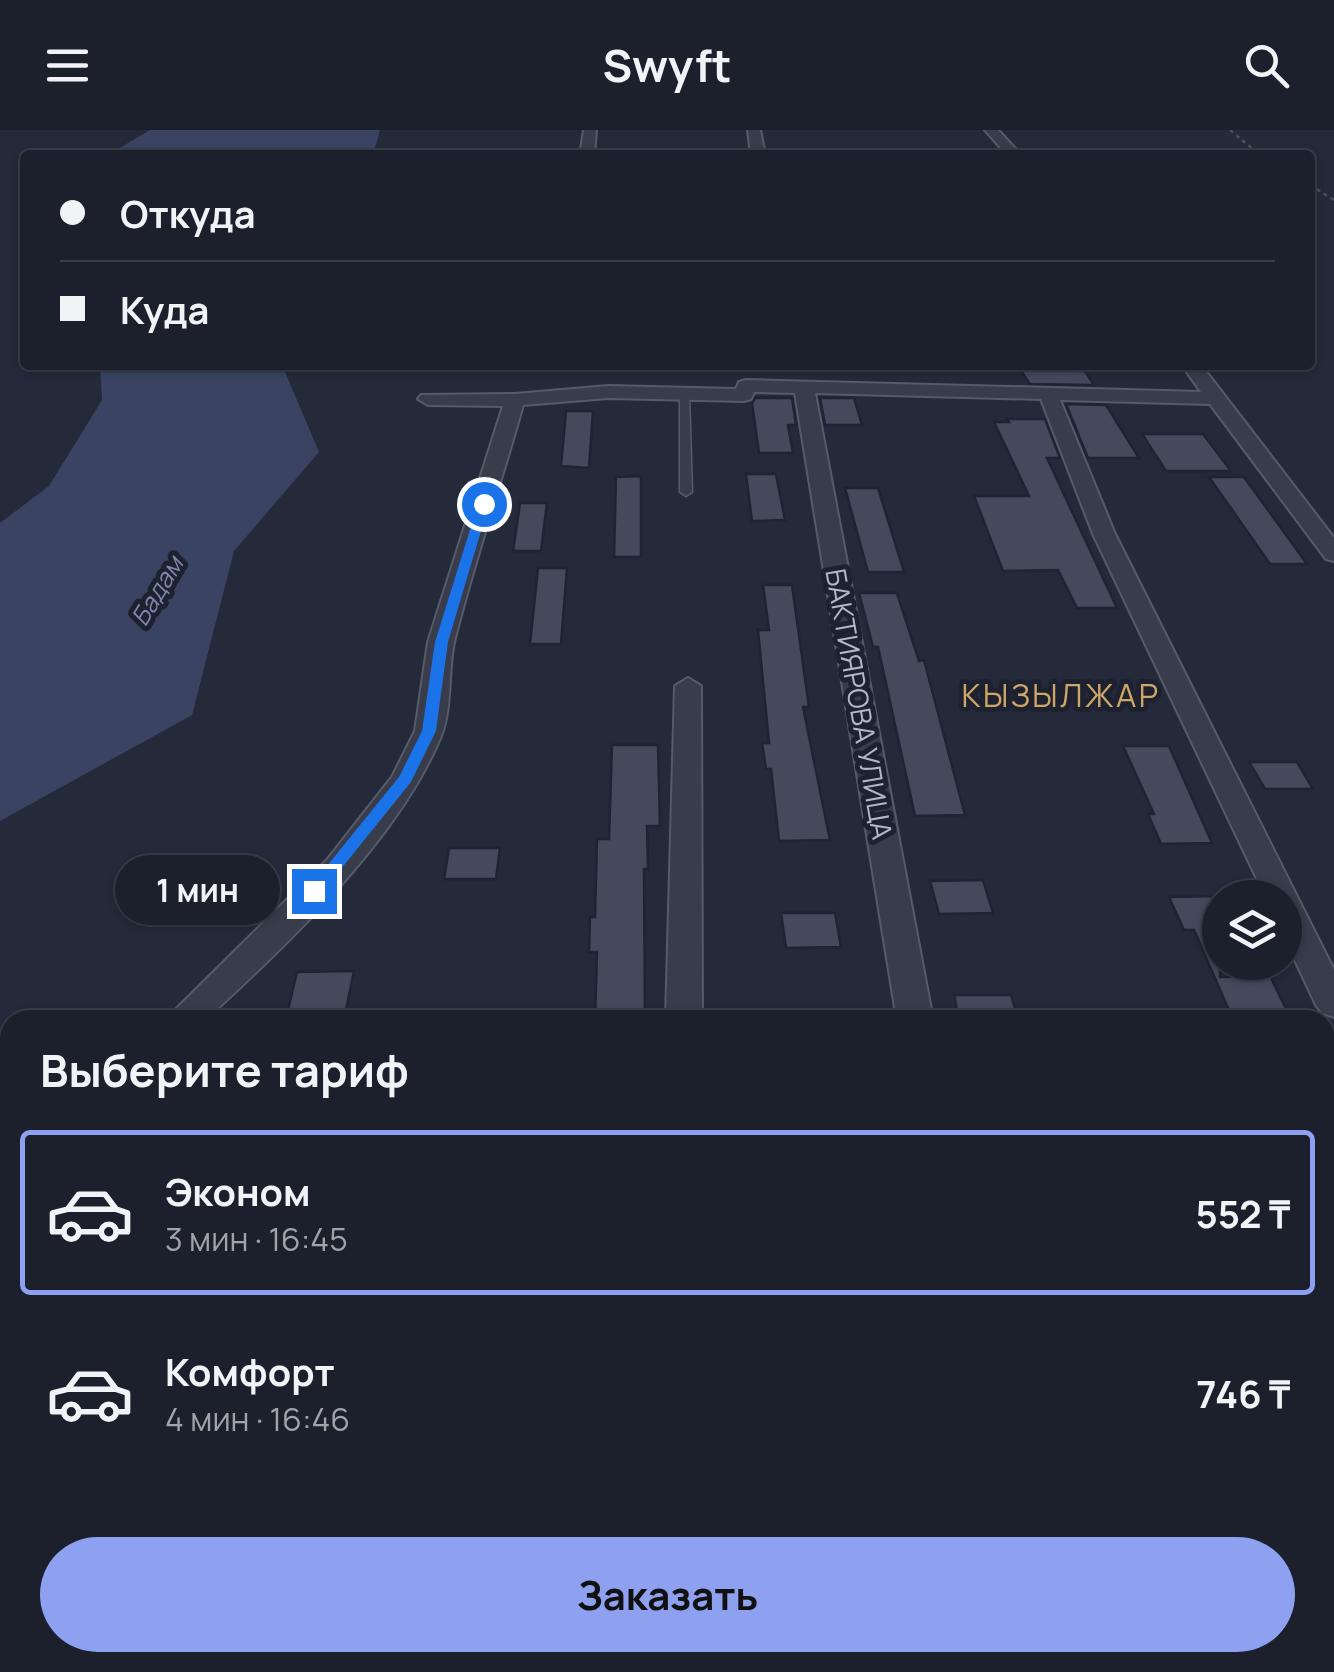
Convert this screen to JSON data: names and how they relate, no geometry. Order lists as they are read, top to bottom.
{
  "streets": {
    "street": ["БАКТИЯРОВА УЛИЦА"]
  },
  "districts": ["КЫЗЫЛЖАР"],
  "water": ["Бадам"],
  "page": {
    "header": "Swyft",
    "banner": ["Откуда", "Куда"],
    "bubble": "1 мин",
    "heading": "Выберите тариф",
    "list": [
      {
        "name": "Эконом",
        "note": "3 мин · 16:45",
        "value": "552 ₸"
      },
      {
        "name": "Комфорт",
        "note": "4 мин · 16:46",
        "value": "746 ₸"
      }
    ],
    "buttons": "Заказать"
  }
}
